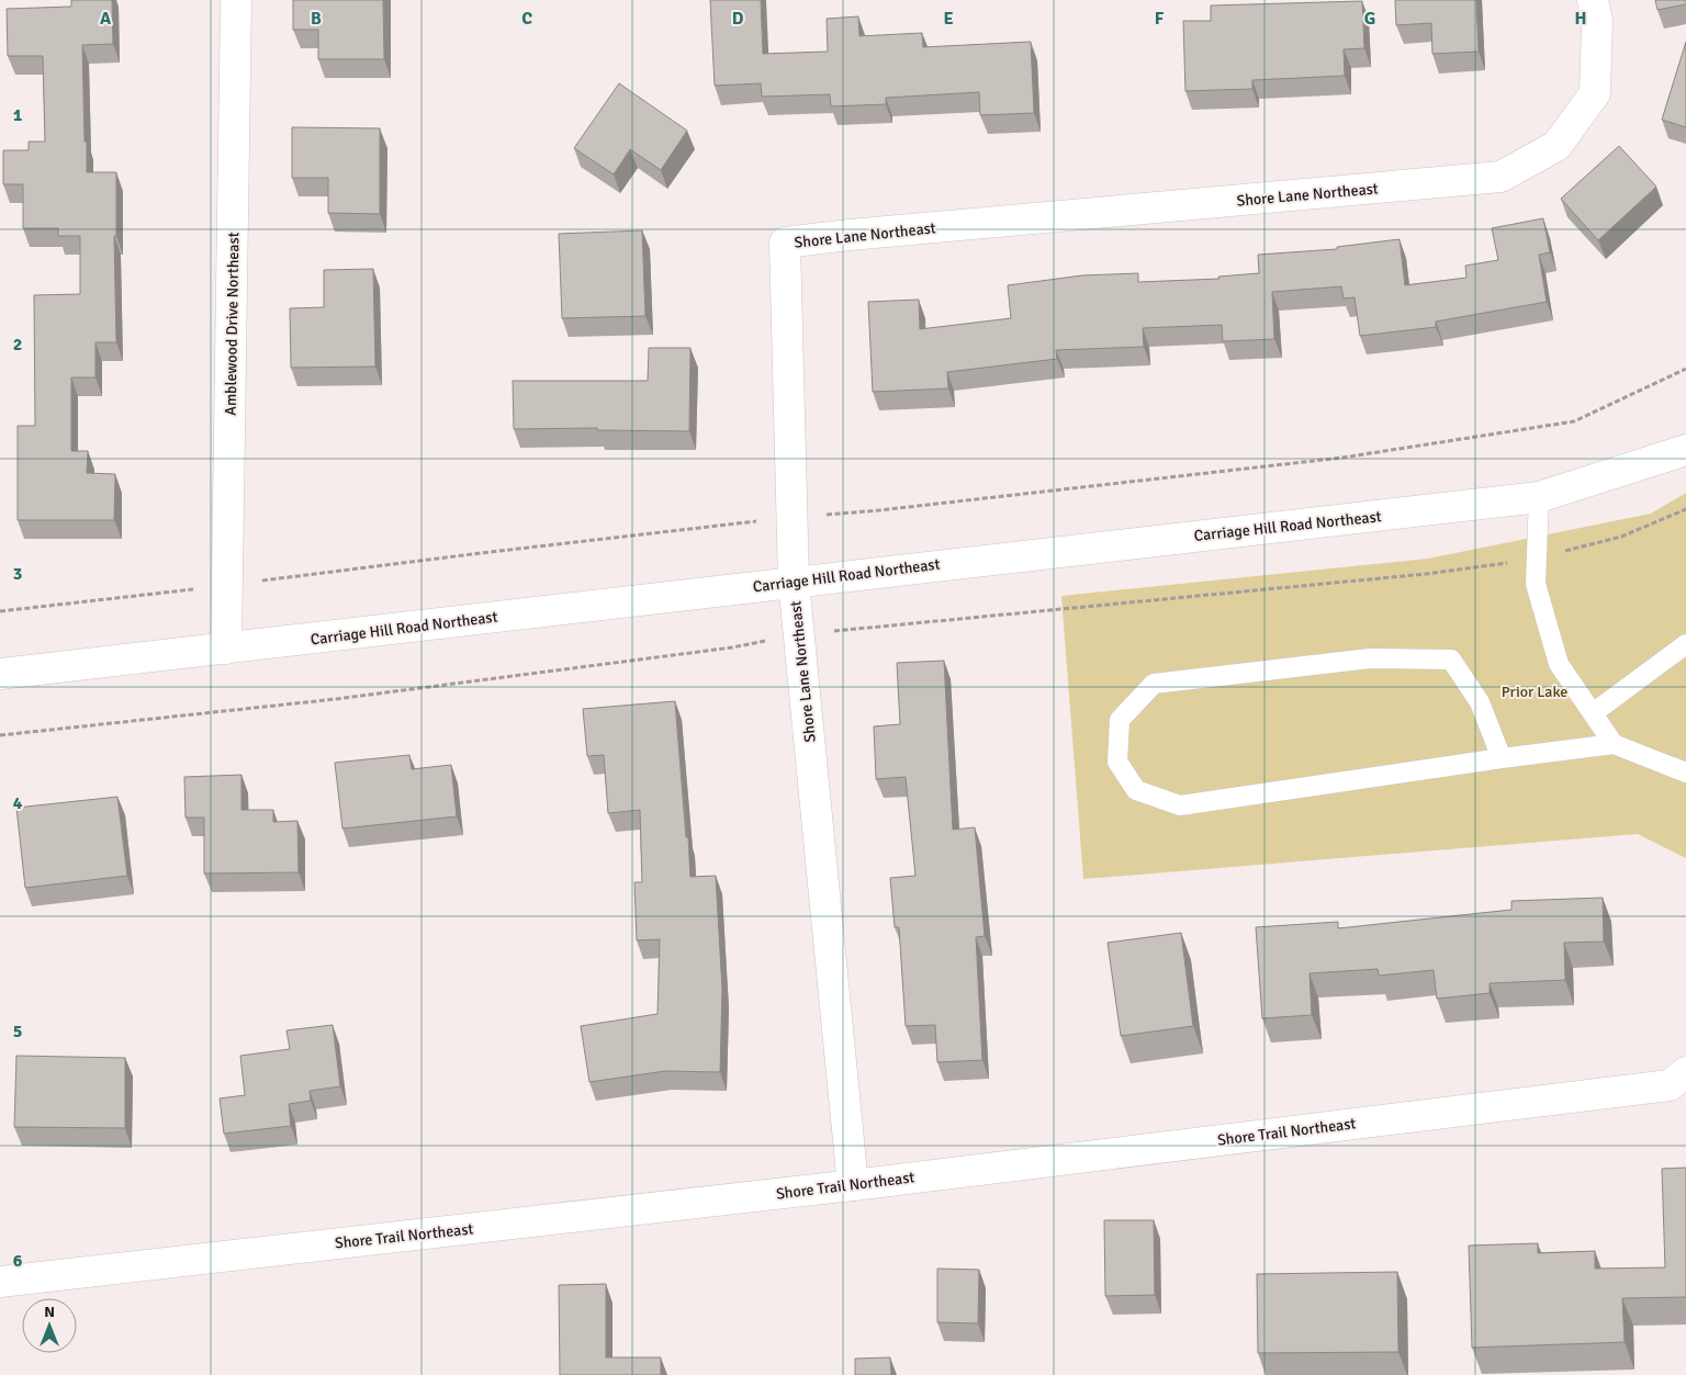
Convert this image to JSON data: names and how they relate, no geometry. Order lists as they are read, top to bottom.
{
  "streets": {
    "street": [
      "Shore Lane Northeast",
      "Amblewood Drive Northeast",
      "Carriage Hill Road Northeast",
      "Shore Trail Northeast"
    ]
  },
  "crossings": [
    ["Shore Lane Northeast", "Carriage Hill Road Northeast"],
    ["Shore Lane Northeast", "Shore Trail Northeast"],
    ["Amblewood Drive Northeast", "Carriage Hill Road Northeast"]
  ],
  "parks": ["Prior Lake"],
  "north": "top",
  "grid": {
    "columns": [
      "A",
      "B",
      "C",
      "D",
      "E",
      "F",
      "G",
      "H"
    ],
    "rows": [
      "1",
      "2",
      "3",
      "4",
      "5",
      "6"
    ]
  }
}
